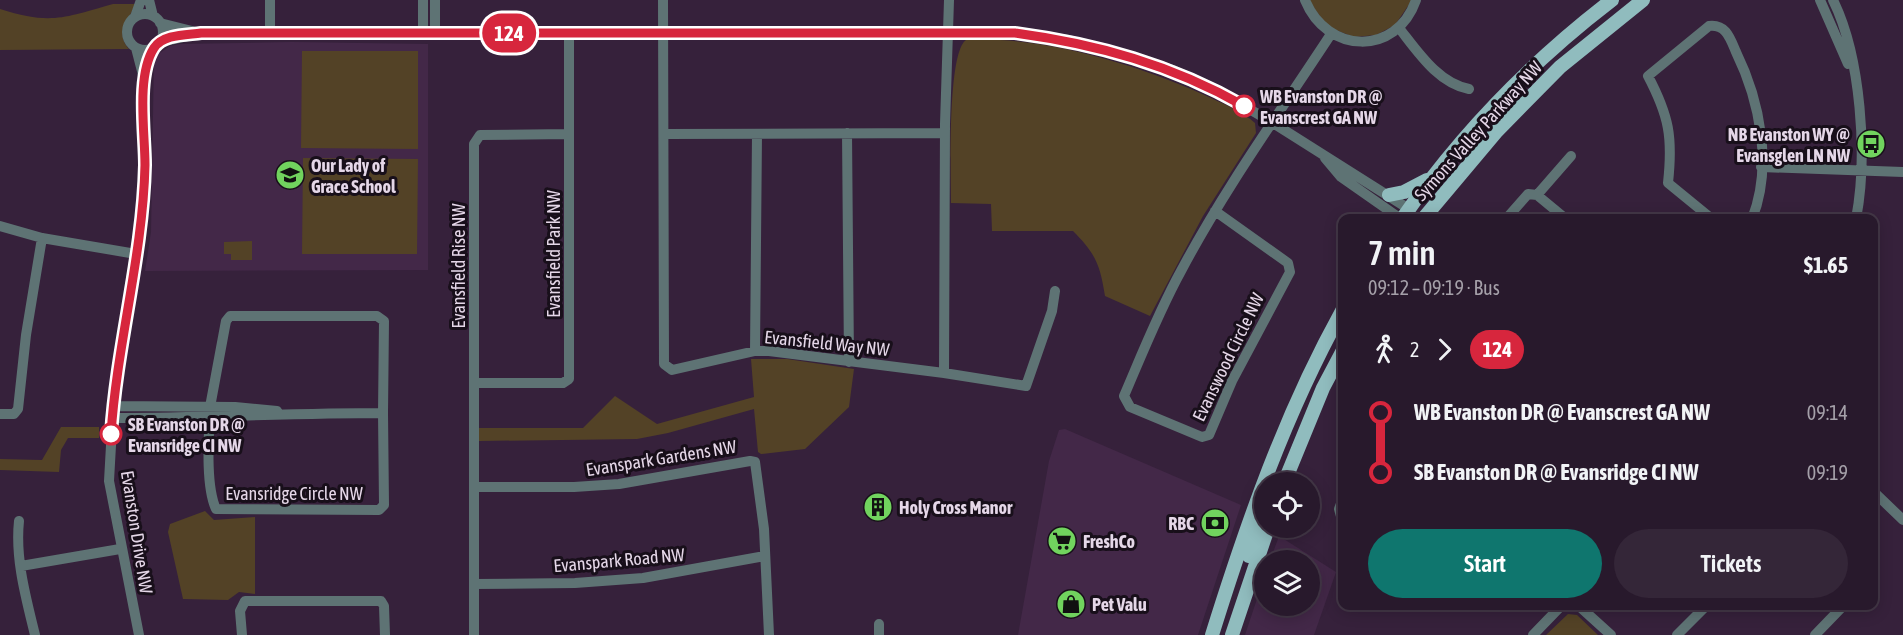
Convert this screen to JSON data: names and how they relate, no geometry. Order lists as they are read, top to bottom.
{
  "streets": {
    "main road": ["Symons Valley Parkway NW"],
    "street": [
      "Evansfield Park NW",
      "Evansfield Rise NW",
      "Evansfield Way NW",
      "Evanswood Circle NW",
      "Evanspark Gardens NW",
      "Evansridge Circle NW",
      "Evanston Drive NW",
      "Evanspark Road NW"
    ]
  },
  "crossings": [
    ["Evansfield Park NW", "Evansfield Rise NW"],
    ["Evansfield Rise NW", "Evanspark Gardens NW"],
    ["Evanspark Gardens NW", "Evanspark Road NW"]
  ],
  "places": {
    "other": ["WB Evanston DR @ Evanscrest GA NW", "SB Evanston DR @ Evansridge CI NW"],
    "bus stop": ["NB Evanston WY @ Evansglen LN NW"],
    "school or university": ["Our Lady of Grace School"],
    "building": ["Holy Cross Manor"],
    "bank": ["RBC"],
    "supermarket": ["FreshCo"],
    "shop": ["Pet Valu"]
  },
  "lines": ["bus line 124"],
  "page": {
    "on_map": "124",
    "heading": ["7 min", "09:12 – 09:19 · Bus", "$1.65"],
    "legs": ["2", "124"],
    "list": [
      {
        "name": "WB Evanston DR @ Evanscrest GA NW",
        "value": "09:14"
      },
      {
        "name": "SB Evanston DR @ Evansridge CI NW",
        "value": "09:19"
      }
    ],
    "buttons": ["Start", "Tickets"]
  }
}
